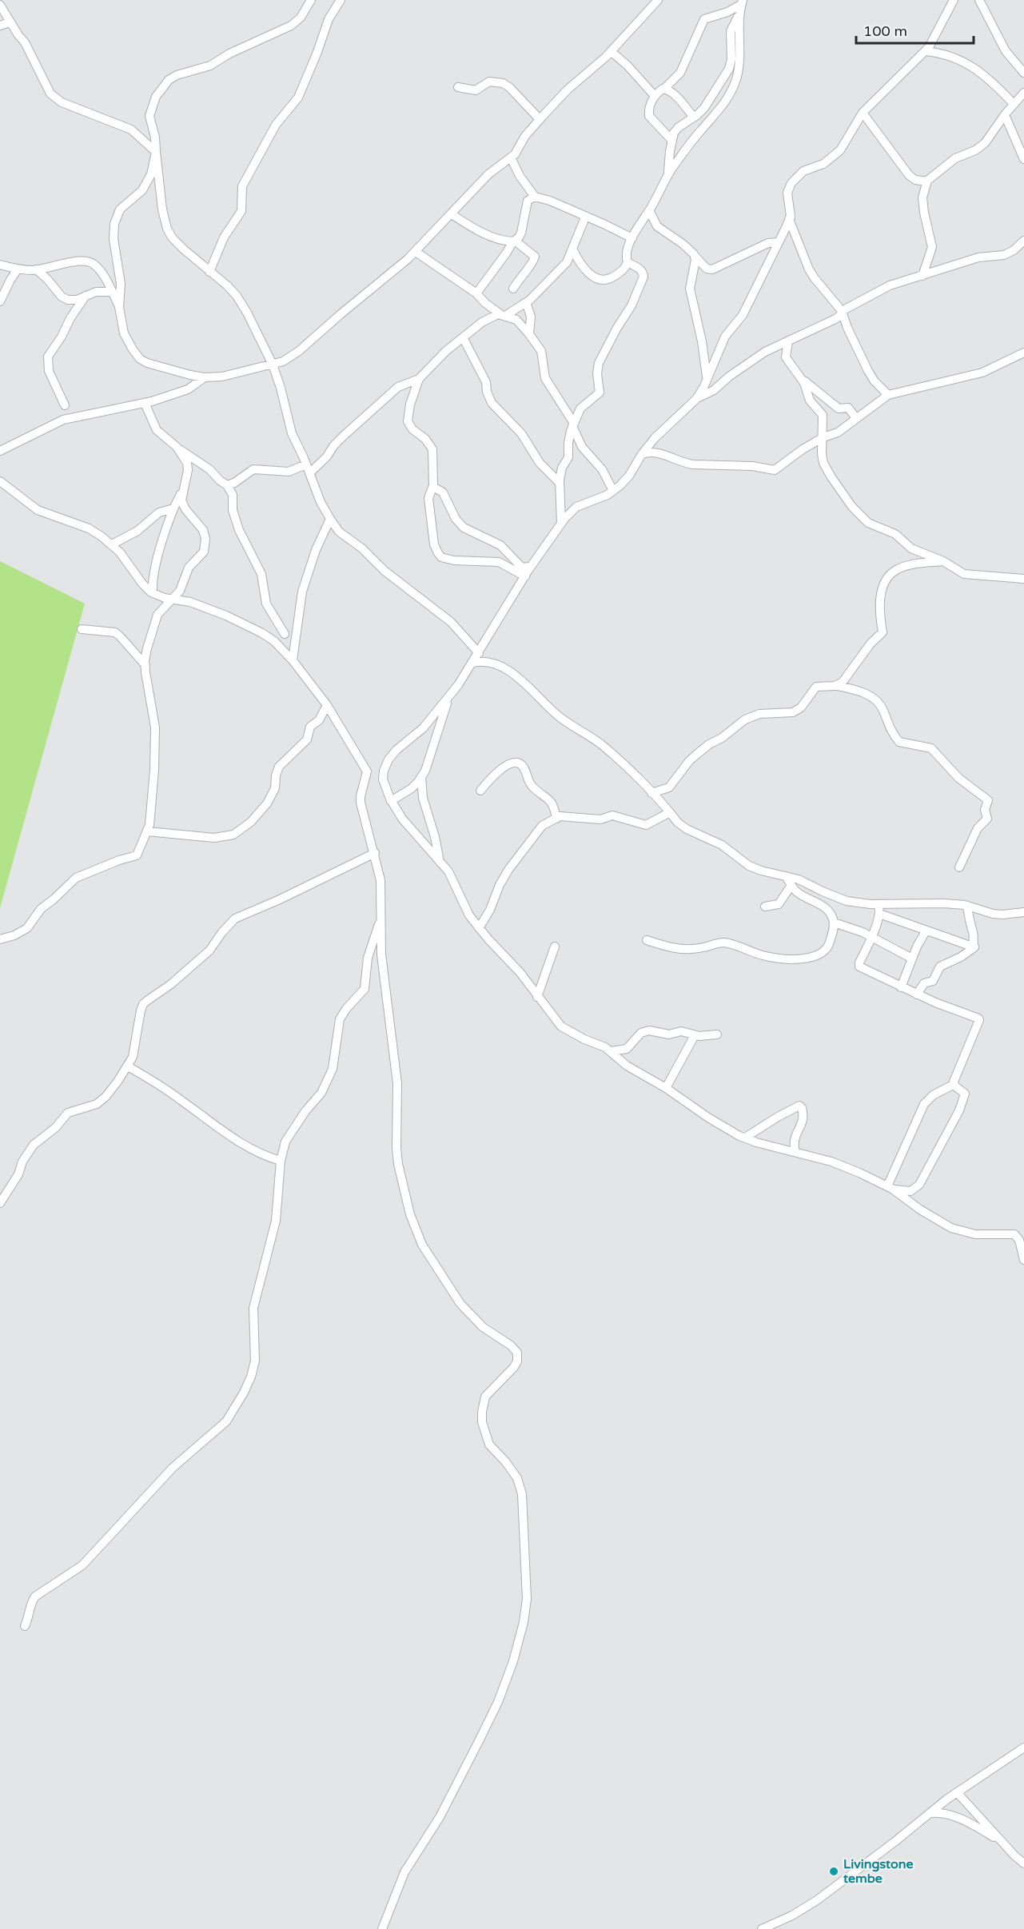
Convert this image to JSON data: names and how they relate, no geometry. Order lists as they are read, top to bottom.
{
  "places": ["Livingstone tembe"],
  "scale_bar": "100 m"
}
